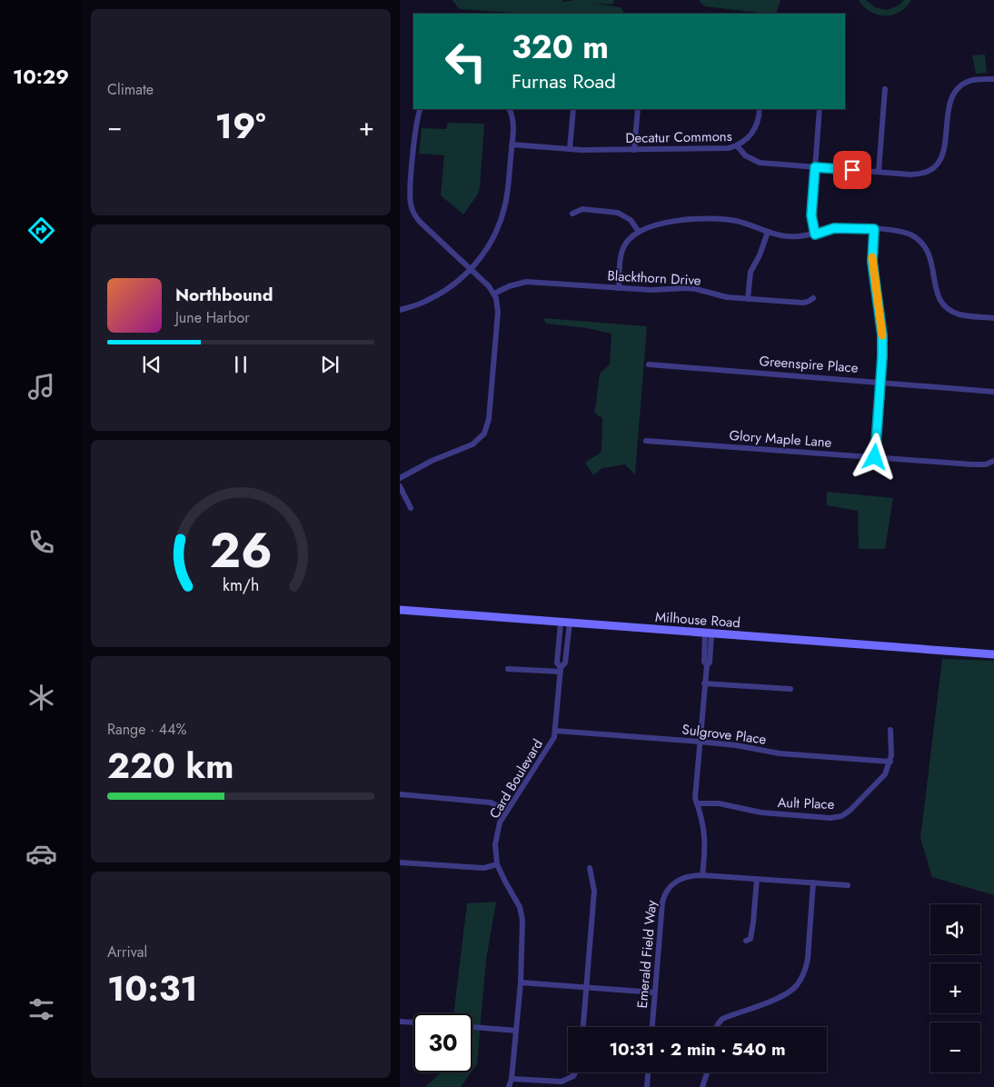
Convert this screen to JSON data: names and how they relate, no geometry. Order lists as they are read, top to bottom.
{
  "streets": {
    "street": [
      "Decatur Commons",
      "Blackthorn Drive",
      "Greenspire Place",
      "Glory Maple Lane",
      "Milhouse Road",
      "Sulgrove Place",
      "Card Boulevard",
      "Ault Place",
      "Emerald Field Way"
    ]
  },
  "crossings": [
    ["Milhouse Road", "Card Boulevard"],
    ["Sulgrove Place", "Card Boulevard"],
    ["Sulgrove Place", "Ault Place"]
  ],
  "page": {
    "tabs": "10:29",
    "tile": [
      "Climate",
      ["Range · 44%", "220 km"],
      ["Arrival", "10:31"]
    ],
    "turn": ["320 m", "Furnas Road"],
    "heat": ["−", "19°", "+"],
    "song": ["Northbound", "June Harbor"],
    "map_buttons": ["+", "−"],
    "limit": "30",
    "trip": "10:31 · 2 min · 540 m",
    "gauge": ["26", "km/h"]
  }
}
